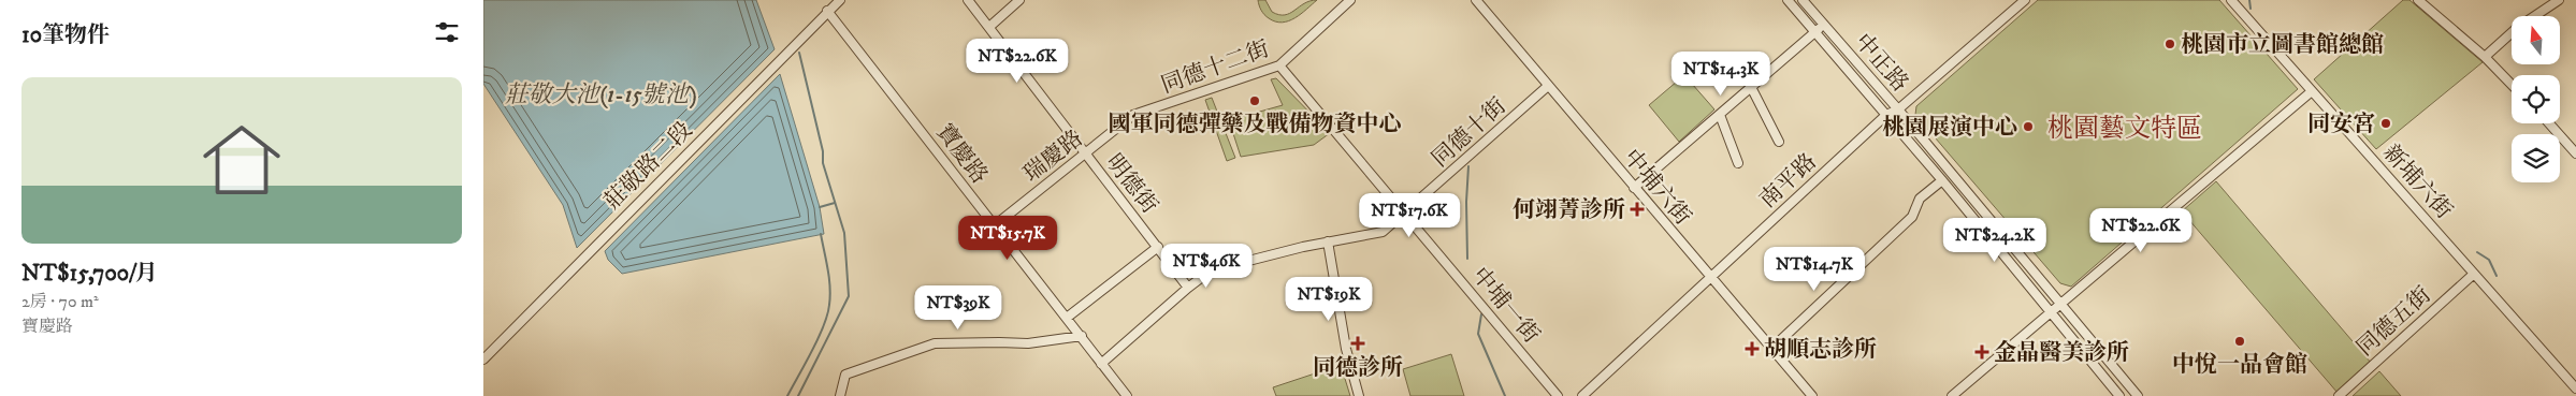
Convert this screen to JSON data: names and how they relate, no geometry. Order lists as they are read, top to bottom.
{
  "streets": {
    "street": [
      "中正路",
      "同德十二街",
      "同德十街",
      "寶慶路",
      "瑞慶路",
      "莊敬路二段",
      "南平路",
      "新埔六街",
      "明德街",
      "中埔六街",
      "中埔一街",
      "同德五街"
    ]
  },
  "crossings": [
    ["中正路", "南平路"],
    ["同德十二街", "瑞慶路"],
    ["同德十二街", "中埔一街"],
    ["同德十街", "寶慶路"],
    ["同德十街", "明德街"],
    ["同德十街", "中埔六街"],
    ["同德十街", "中埔一街"],
    ["寶慶路", "瑞慶路"],
    ["寶慶路", "莊敬路二段"],
    ["瑞慶路", "明德街"],
    ["南平路", "中埔六街"],
    ["新埔六街", "同德五街"]
  ],
  "districts": ["桃園藝文特區"],
  "water": ["莊敬大池(1-15號池)"],
  "places": {
    "other": [
      "桃園市立圖書館總館",
      "國軍同德彈藥及戰備物資中心",
      "同安宮",
      "桃園展演中心",
      "中悅一品會館"
    ],
    "health": [
      "何翊菁診所",
      "同德診所",
      "胡順志診所",
      "金晶醫美診所"
    ]
  },
  "north": "top",
  "page": {
    "heading": "10筆物件",
    "price": [
      "NT$22.6K",
      "NT$14.3K",
      "NT$17.6K",
      "NT$22.6K",
      "NT$15.7K",
      "NT$24.2K",
      "NT$46K",
      "NT$14.7K",
      "NT$19K",
      "NT$39K"
    ],
    "list": [
      {
        "name": "NT$15,700/月",
        "note": "2房 · 70 m² · 寶慶路"
      }
    ]
  }
}
